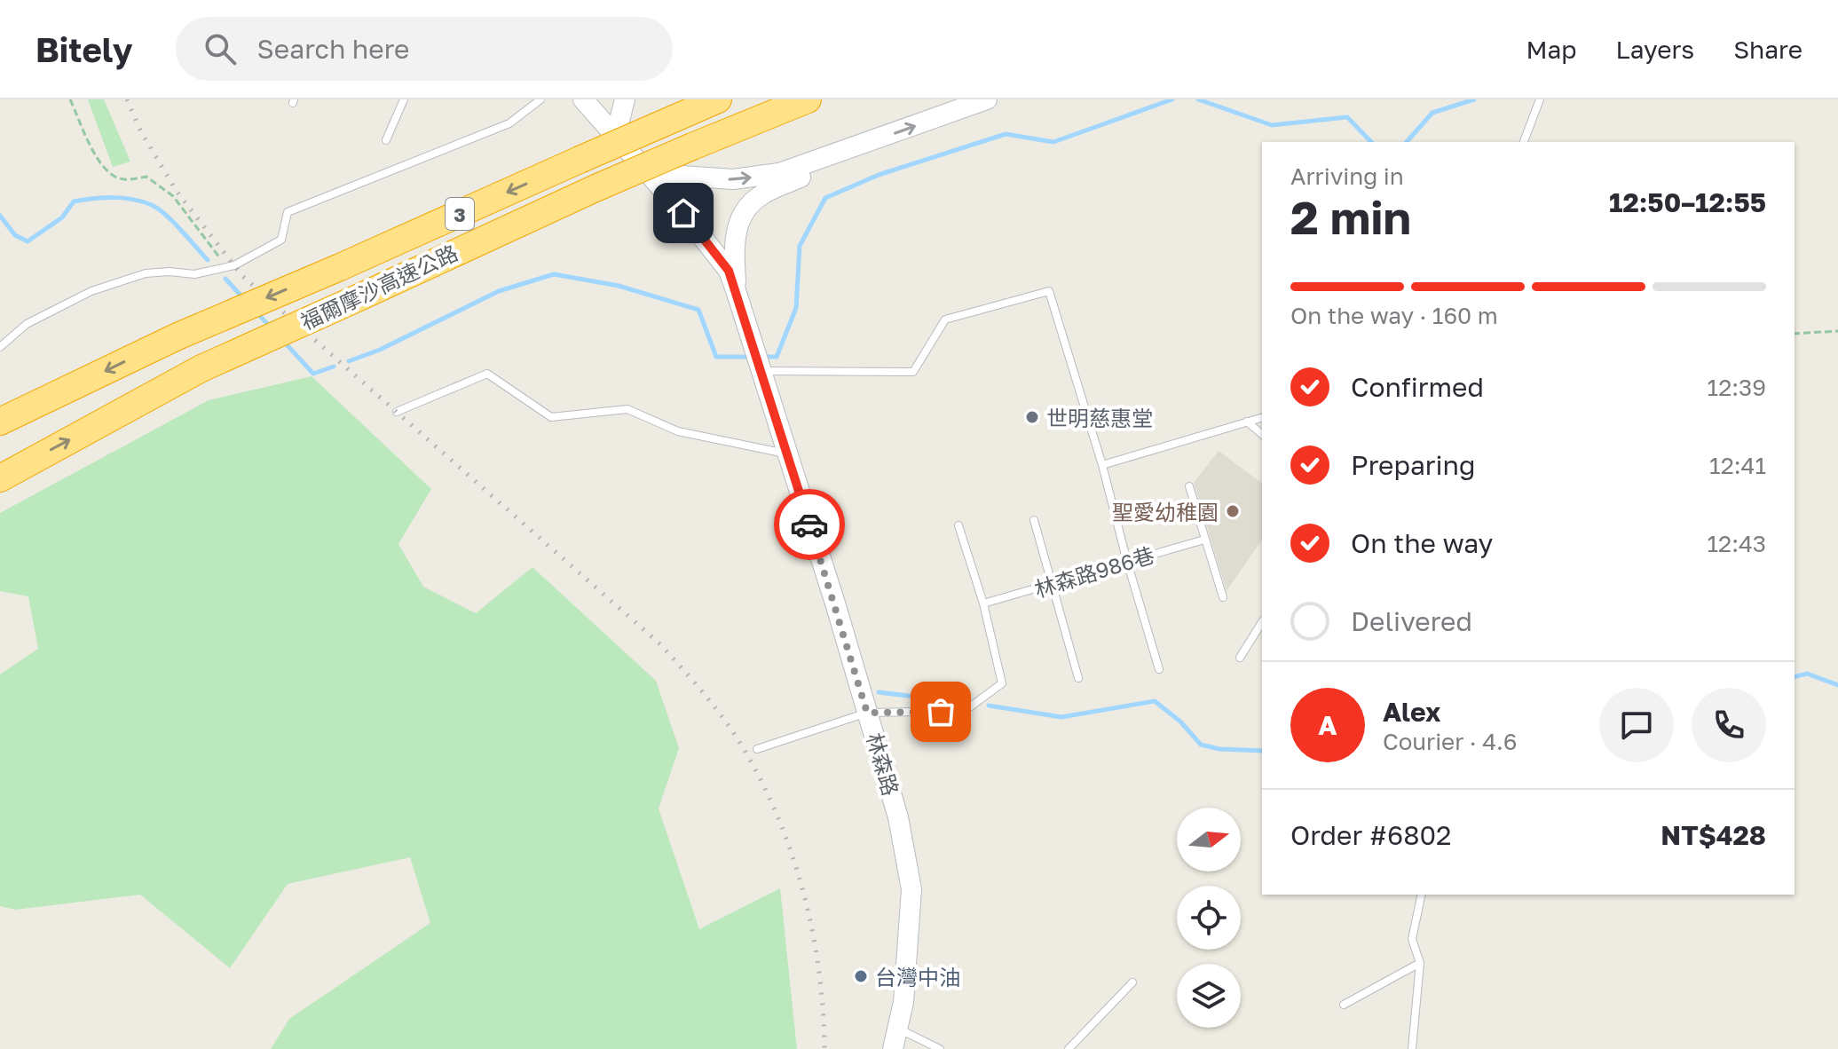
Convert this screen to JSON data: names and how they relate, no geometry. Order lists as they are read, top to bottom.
{
  "streets": {
    "highway": ["3", "福爾摩沙高速公路"],
    "main road": ["林森路"],
    "lane": ["林森路986巷"]
  },
  "places": ["世明慈惠堂", "聖愛幼稚園", "台灣中油"],
  "north": "right",
  "page": {
    "header": "Bitely",
    "search": "Search here",
    "nav": ["Map", "Layers", "Share"],
    "heading": ["2 min", "Arriving in", "12:50–12:55"],
    "panel": [
      "Alex",
      "Courier · 4.6",
      "Order #6802",
      "NT$428"
    ],
    "bar": "On the way · 160 m",
    "list": [
      ["Confirmed", "12:39"],
      ["Preparing", "12:41"],
      ["On the way", "12:43"],
      "Delivered"
    ],
    "round": "A"
  }
}
